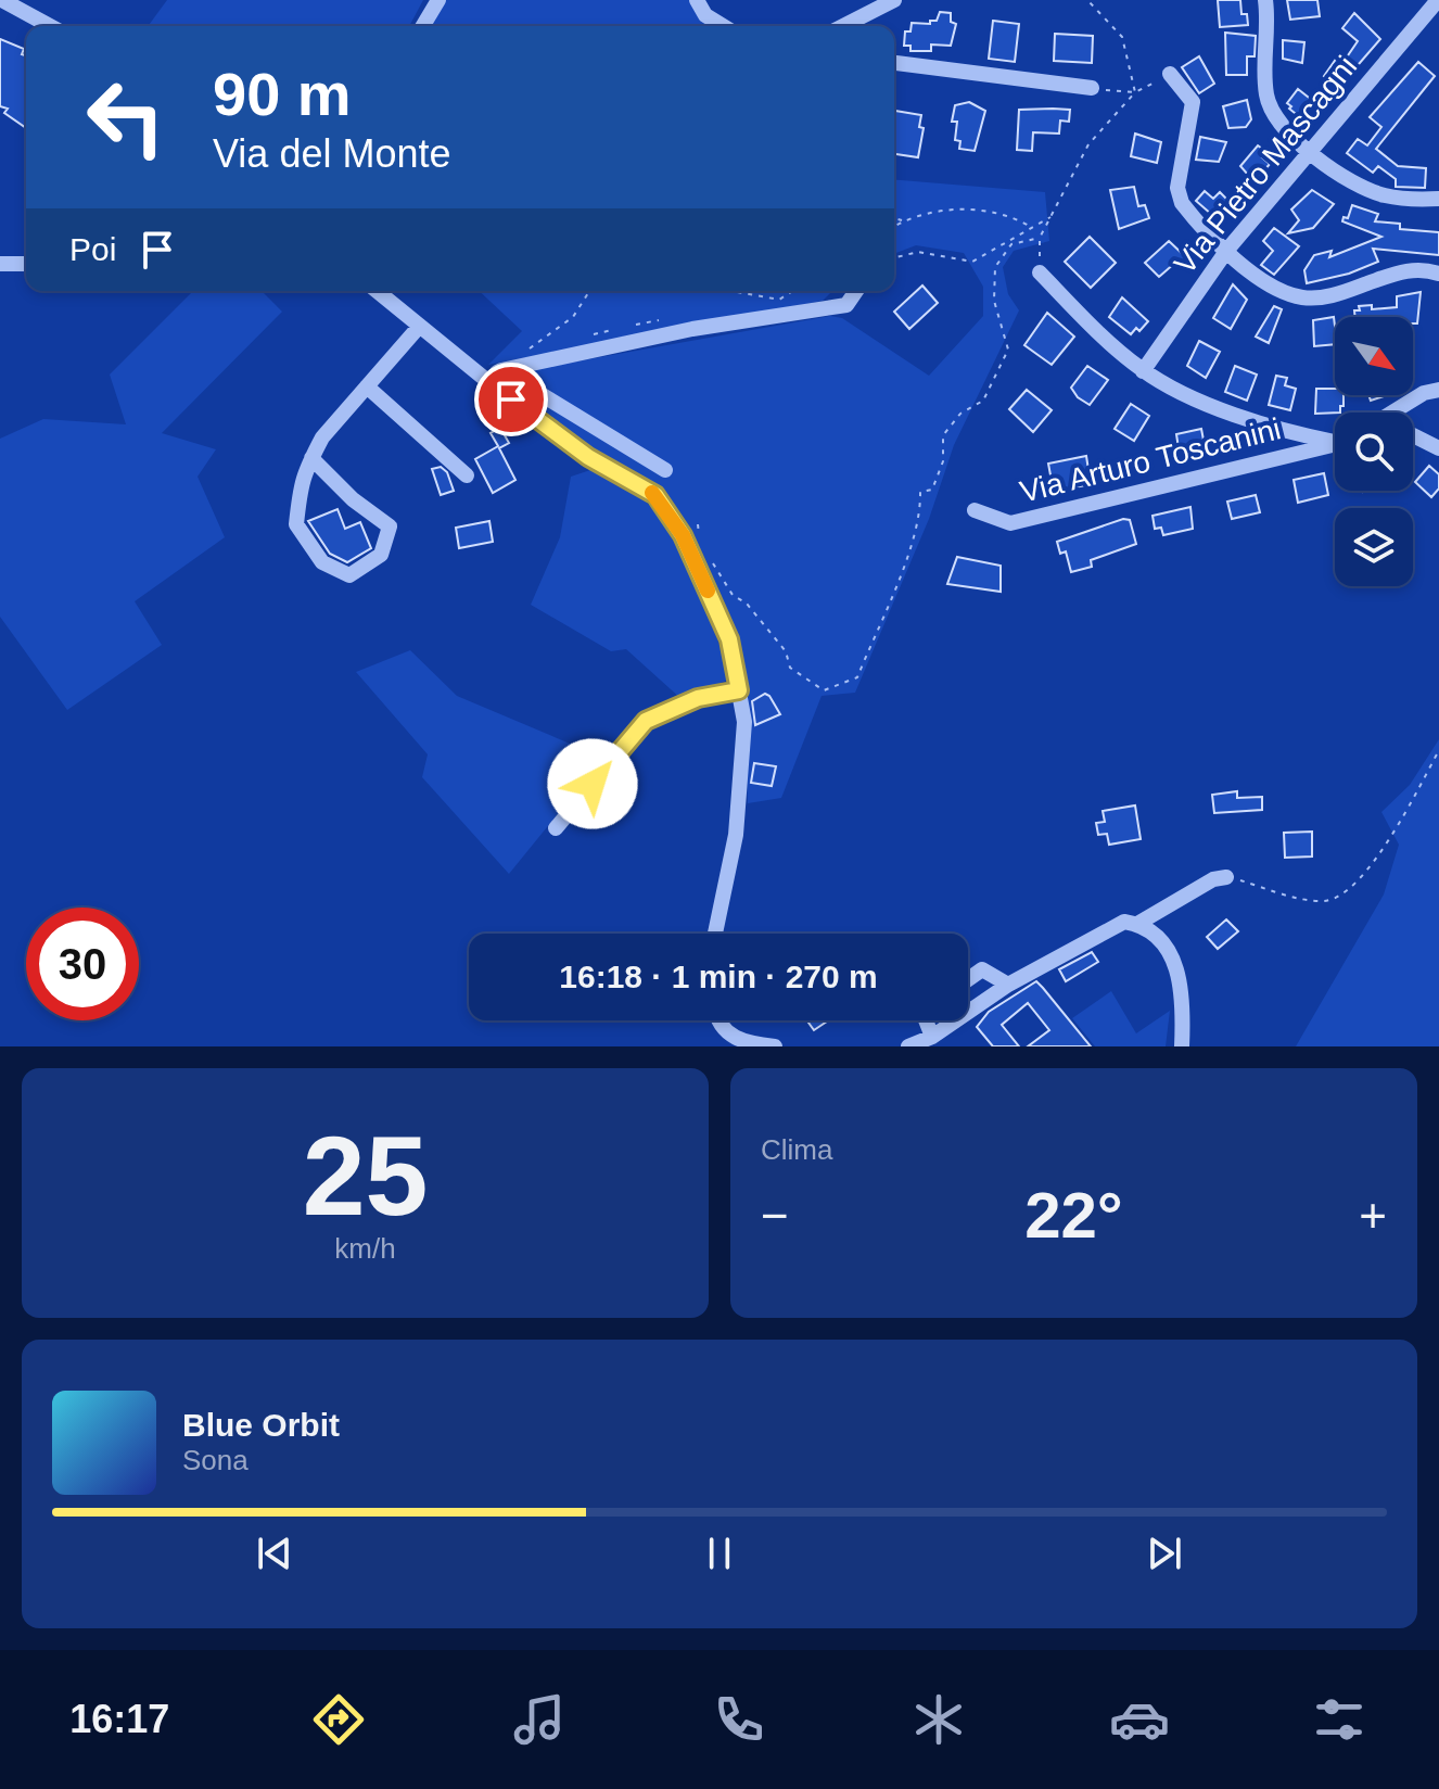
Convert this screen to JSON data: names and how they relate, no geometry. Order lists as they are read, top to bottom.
{
  "streets": {
    "street": ["Via Pietro Mascagni", "Via Arturo Toscanini"]
  },
  "north": "bottom right",
  "page": {
    "turn": ["90 m", "Via del Monte"],
    "then": "Poi",
    "limit": "30",
    "trip": "16:18 · 1 min · 270 m",
    "tile": [
      ["25", "km/h"],
      "Clima"
    ],
    "heat": ["−", "22°", "+"],
    "song": ["Blue Orbit", "Sona"],
    "tabs": "16:17"
  }
}
